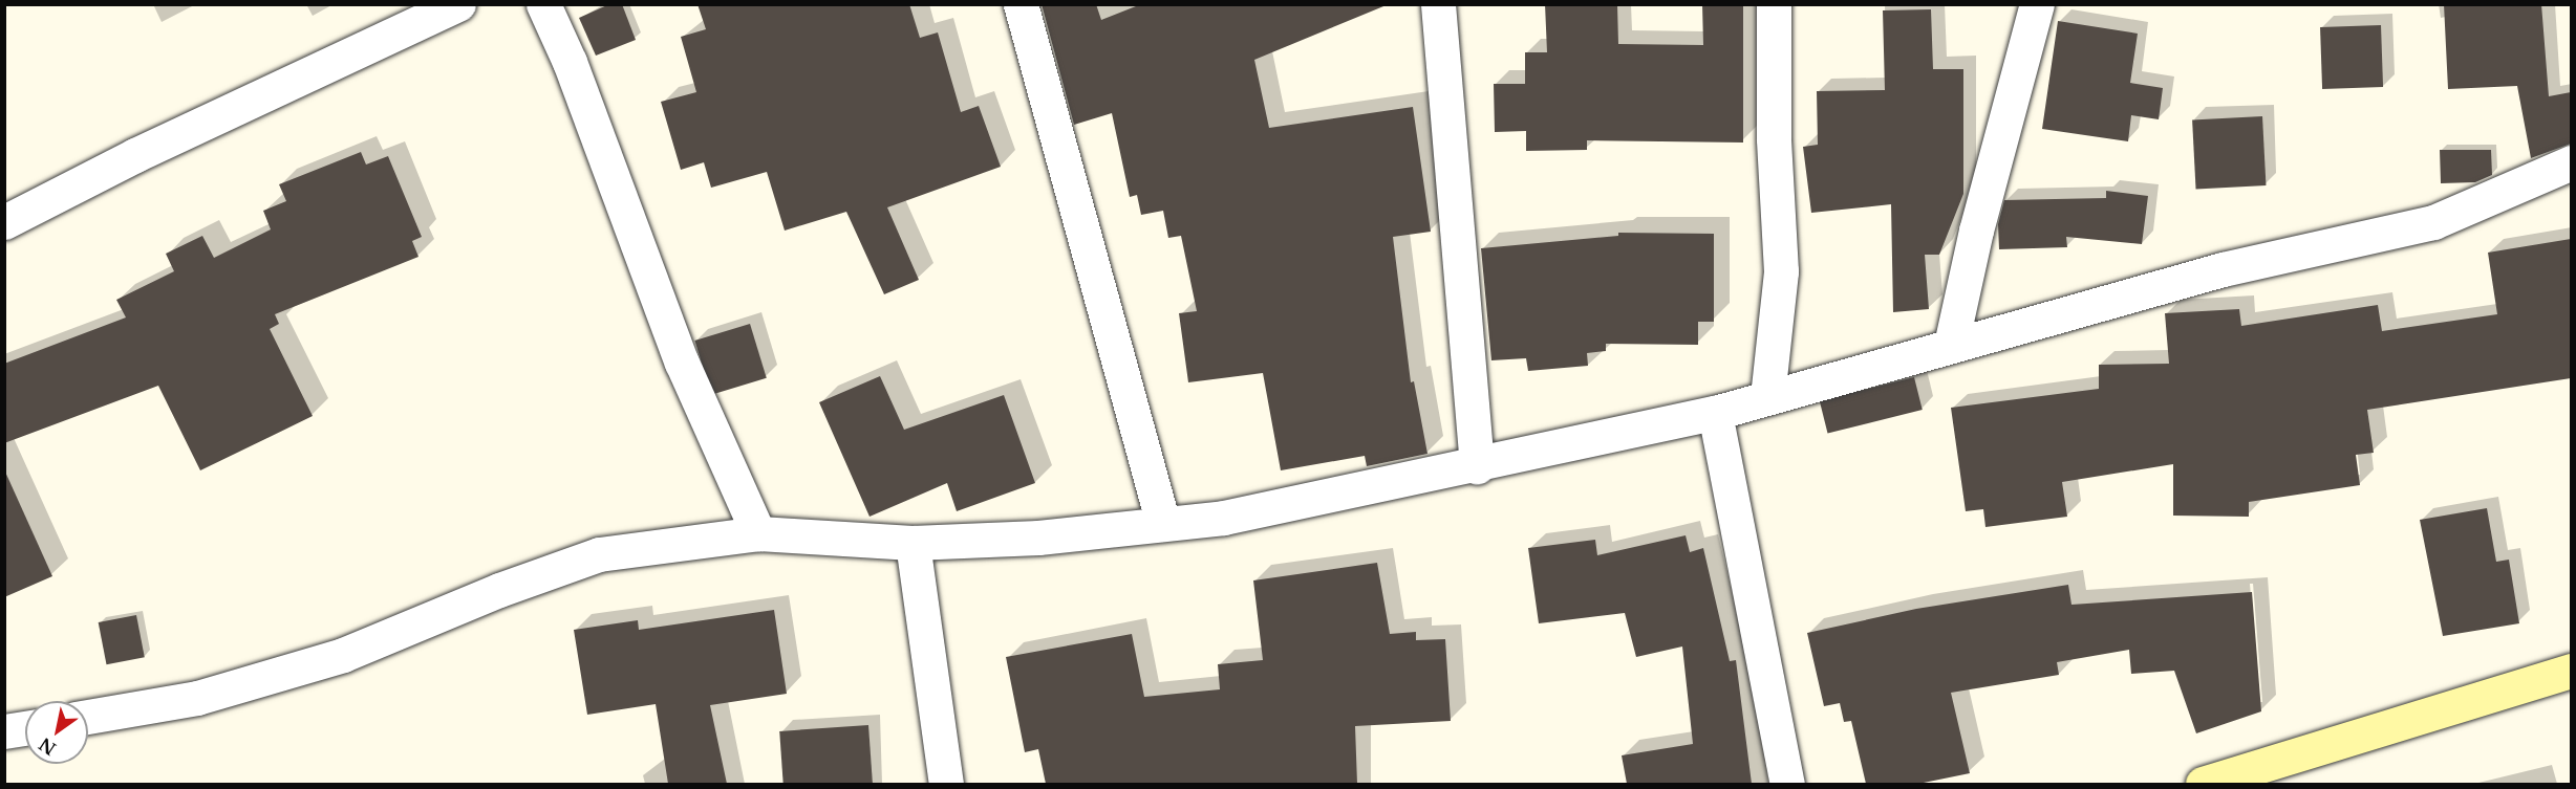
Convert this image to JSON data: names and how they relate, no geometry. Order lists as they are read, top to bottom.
{
  "north": "bottom left"
}
